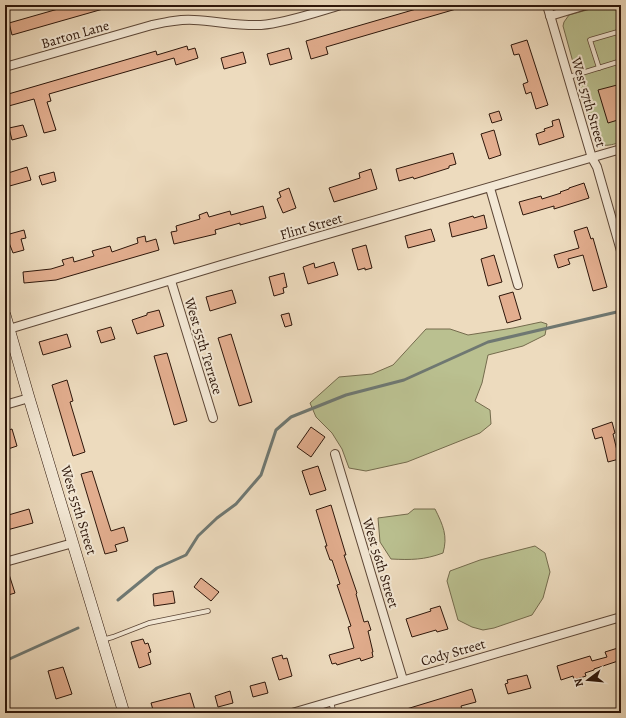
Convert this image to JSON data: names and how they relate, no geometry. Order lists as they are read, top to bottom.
{
  "streets": {
    "street": [
      "Barton Lane",
      "West 57th Street",
      "Flint Street",
      "West 55th Terrace",
      "West 55th Street",
      "West 56th Street",
      "Cody Street"
    ]
  },
  "crossings": [
    ["West 57th Street", "Flint Street"],
    ["Flint Street", "West 55th Terrace"],
    ["Flint Street", "West 55th Street"],
    ["West 56th Street", "Cody Street"]
  ],
  "north": "left"
}
